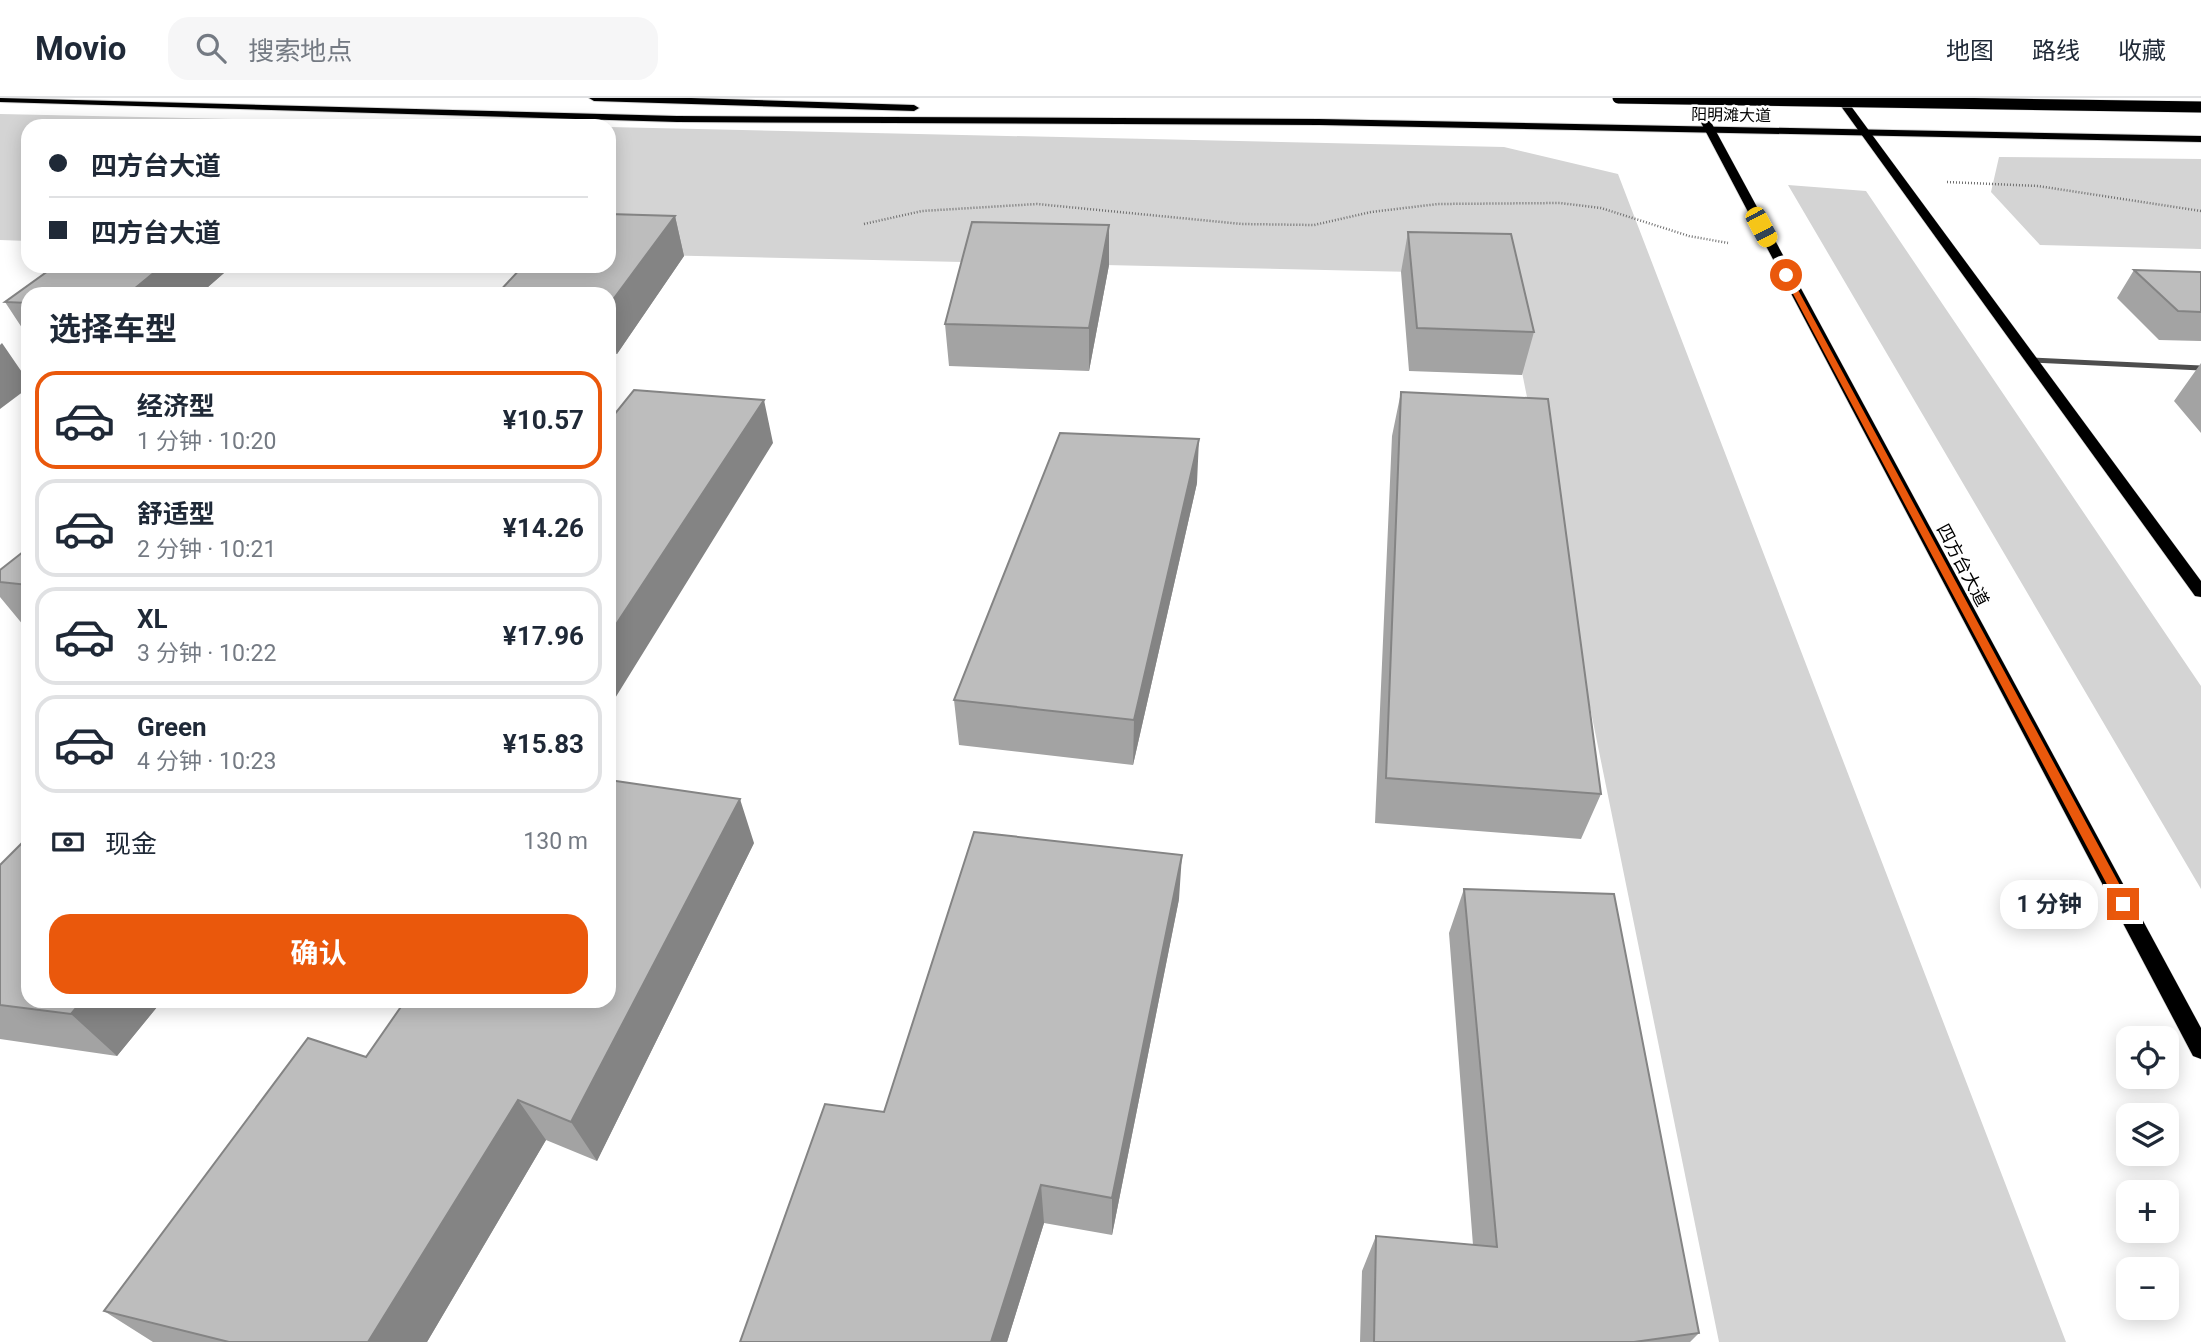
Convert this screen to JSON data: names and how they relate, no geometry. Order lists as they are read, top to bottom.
{
  "streets": {
    "highway": ["阳明滩大道"],
    "main road": ["四方台大道"]
  },
  "crossings": [
    ["阳明滩大道", "四方台大道"]
  ],
  "page": {
    "header": "Movio",
    "search": "搜索地点",
    "nav": ["地图", "路线", "收藏"],
    "banner": ["四方台大道", "四方台大道"],
    "heading": "选择车型",
    "list": [
      {
        "name": "经济型",
        "note": "1 分钟 · 10:20",
        "value": "¥10.57"
      },
      {
        "name": "舒适型",
        "note": "2 分钟 · 10:21",
        "value": "¥14.26"
      },
      {
        "name": "XL",
        "note": "3 分钟 · 10:22",
        "value": "¥17.96"
      },
      {
        "name": "Green",
        "note": "4 分钟 · 10:23",
        "value": "¥15.83"
      }
    ],
    "pay": ["现金", "130 m"],
    "bubble": "1 分钟",
    "buttons": "确认",
    "map_buttons": ["+", "−"]
  }
}
